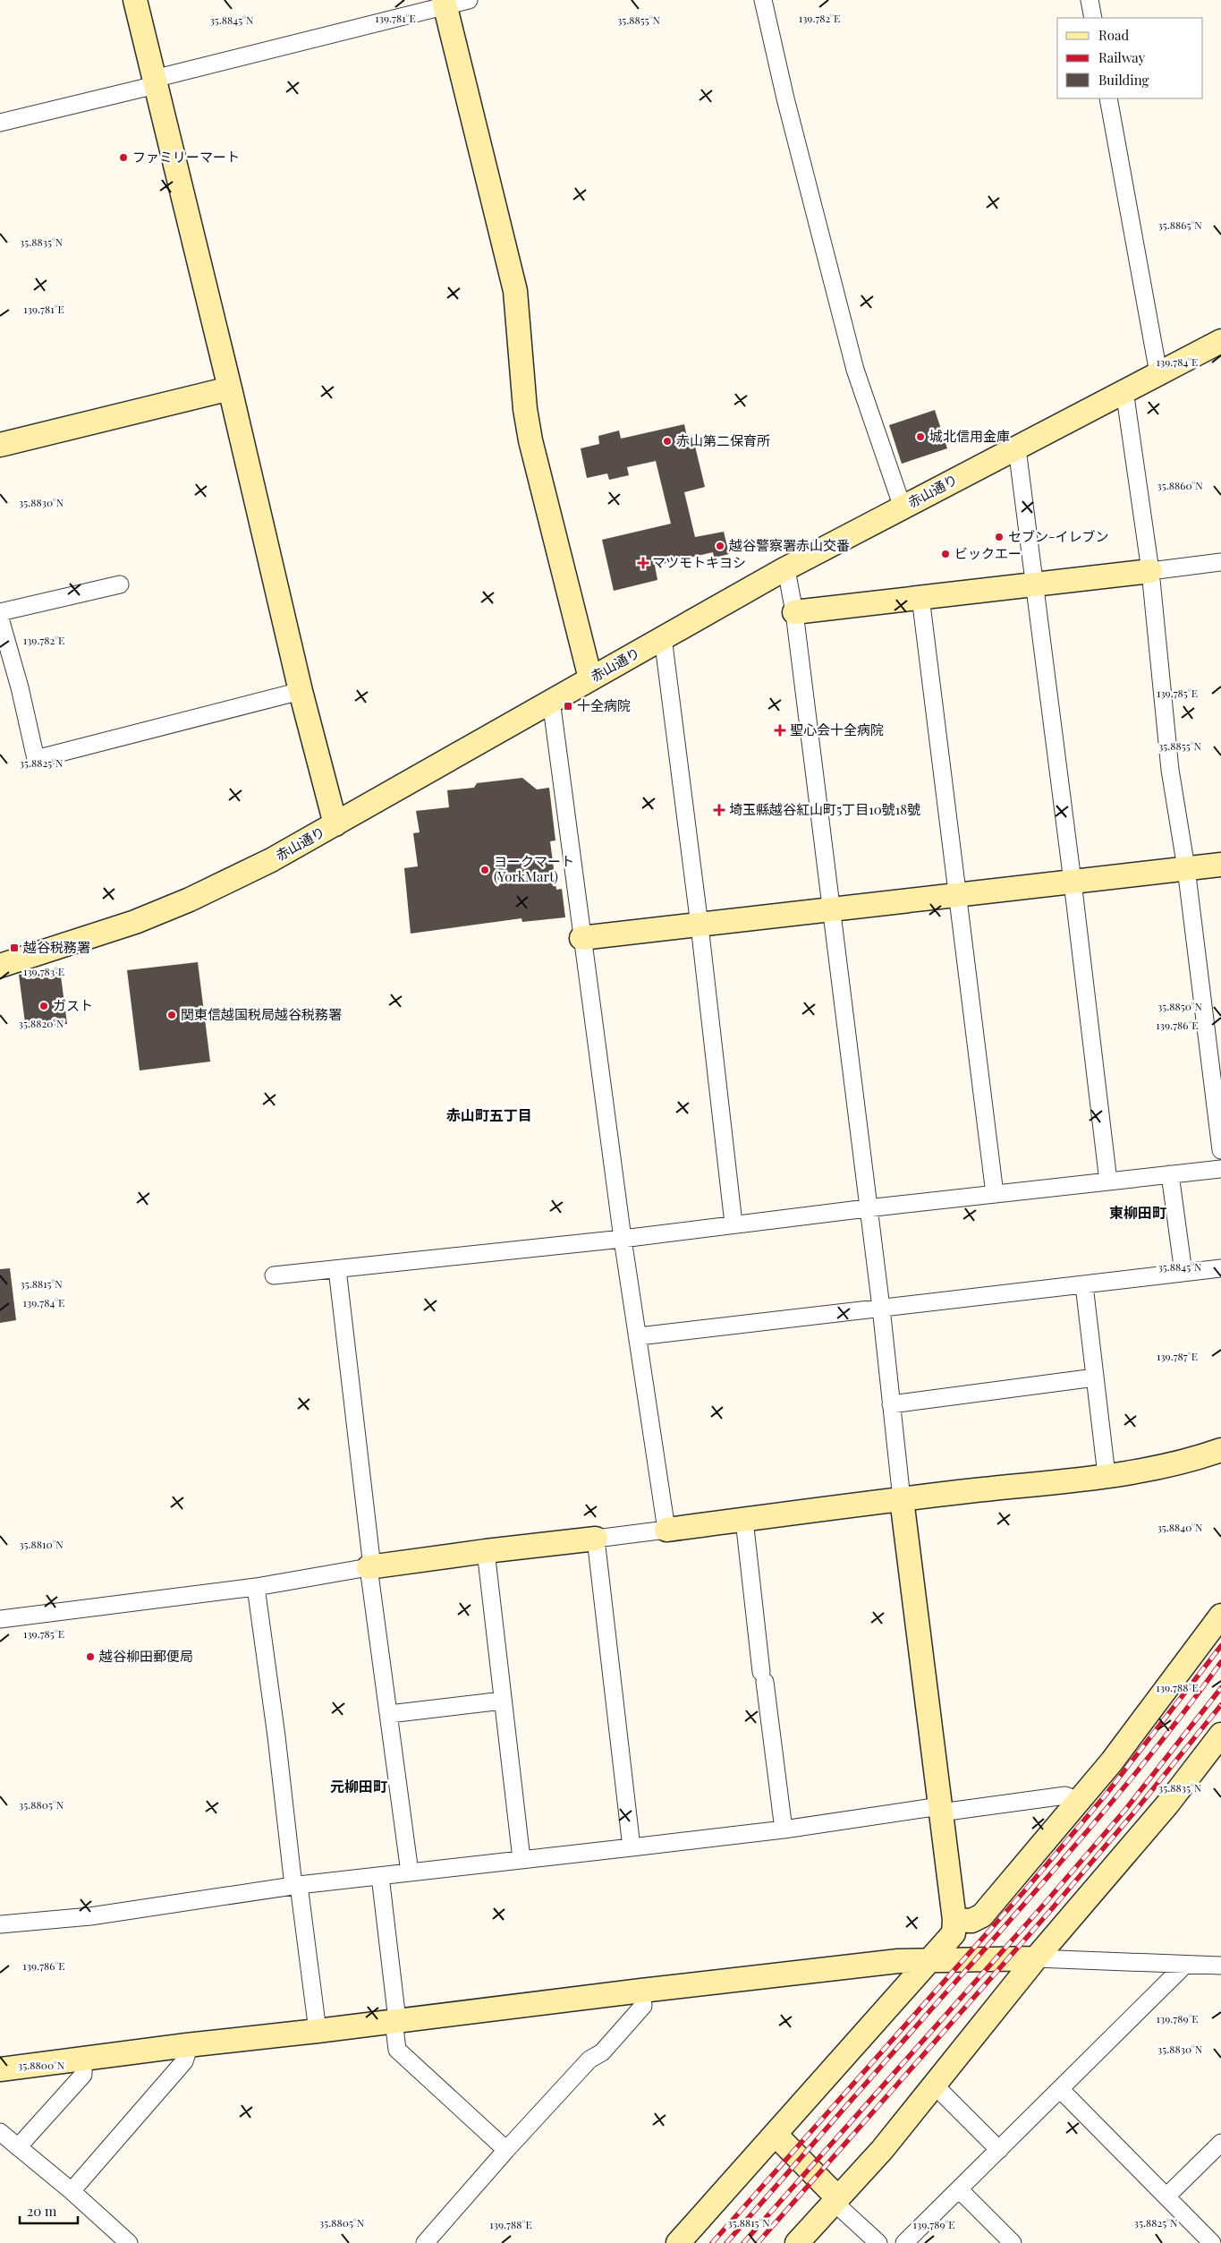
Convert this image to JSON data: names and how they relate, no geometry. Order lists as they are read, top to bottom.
{
  "streets": {
    "street": ["赤山通り"]
  },
  "districts": ["赤山町五丁目", "東柳田町", "元柳田町"],
  "places": {
    "other": [
      "ファミリーマート",
      "城北信用金庫",
      "赤山第二保育所",
      "セブン-イレブン",
      "越谷警察署赤山交番",
      "ビックエー",
      "ヨークマート (YorkMart)",
      "ガスト",
      "関東信越国税局越谷税務署",
      "越谷柳田郵便局"
    ],
    "health": ["マツモトキヨシ", "聖心会十全病院", "埼玉縣越谷紅山町5丁目10號18號"],
    "transit": ["十全病院", "越谷税務署"]
  },
  "legend": ["Road", "Railway", "Building"],
  "scale_bar": "20 m",
  "coordinates": [
    "139.781°E",
    "139.782°E",
    "35.8845°N",
    "35.8855°N",
    "35.8865°N",
    "35.8835°N",
    "139.784°E",
    "35.8860°N",
    "35.8830°N",
    "139.785°E",
    "35.8825°N",
    "139.783°E",
    "35.8850°N",
    "35.8820°N",
    "139.786°E",
    "35.8815°N",
    "139.787°E",
    "35.8840°N",
    "35.8810°N",
    "139.788°E",
    "35.8805°N",
    "139.789°E",
    "35.8800°N"
  ]
}
